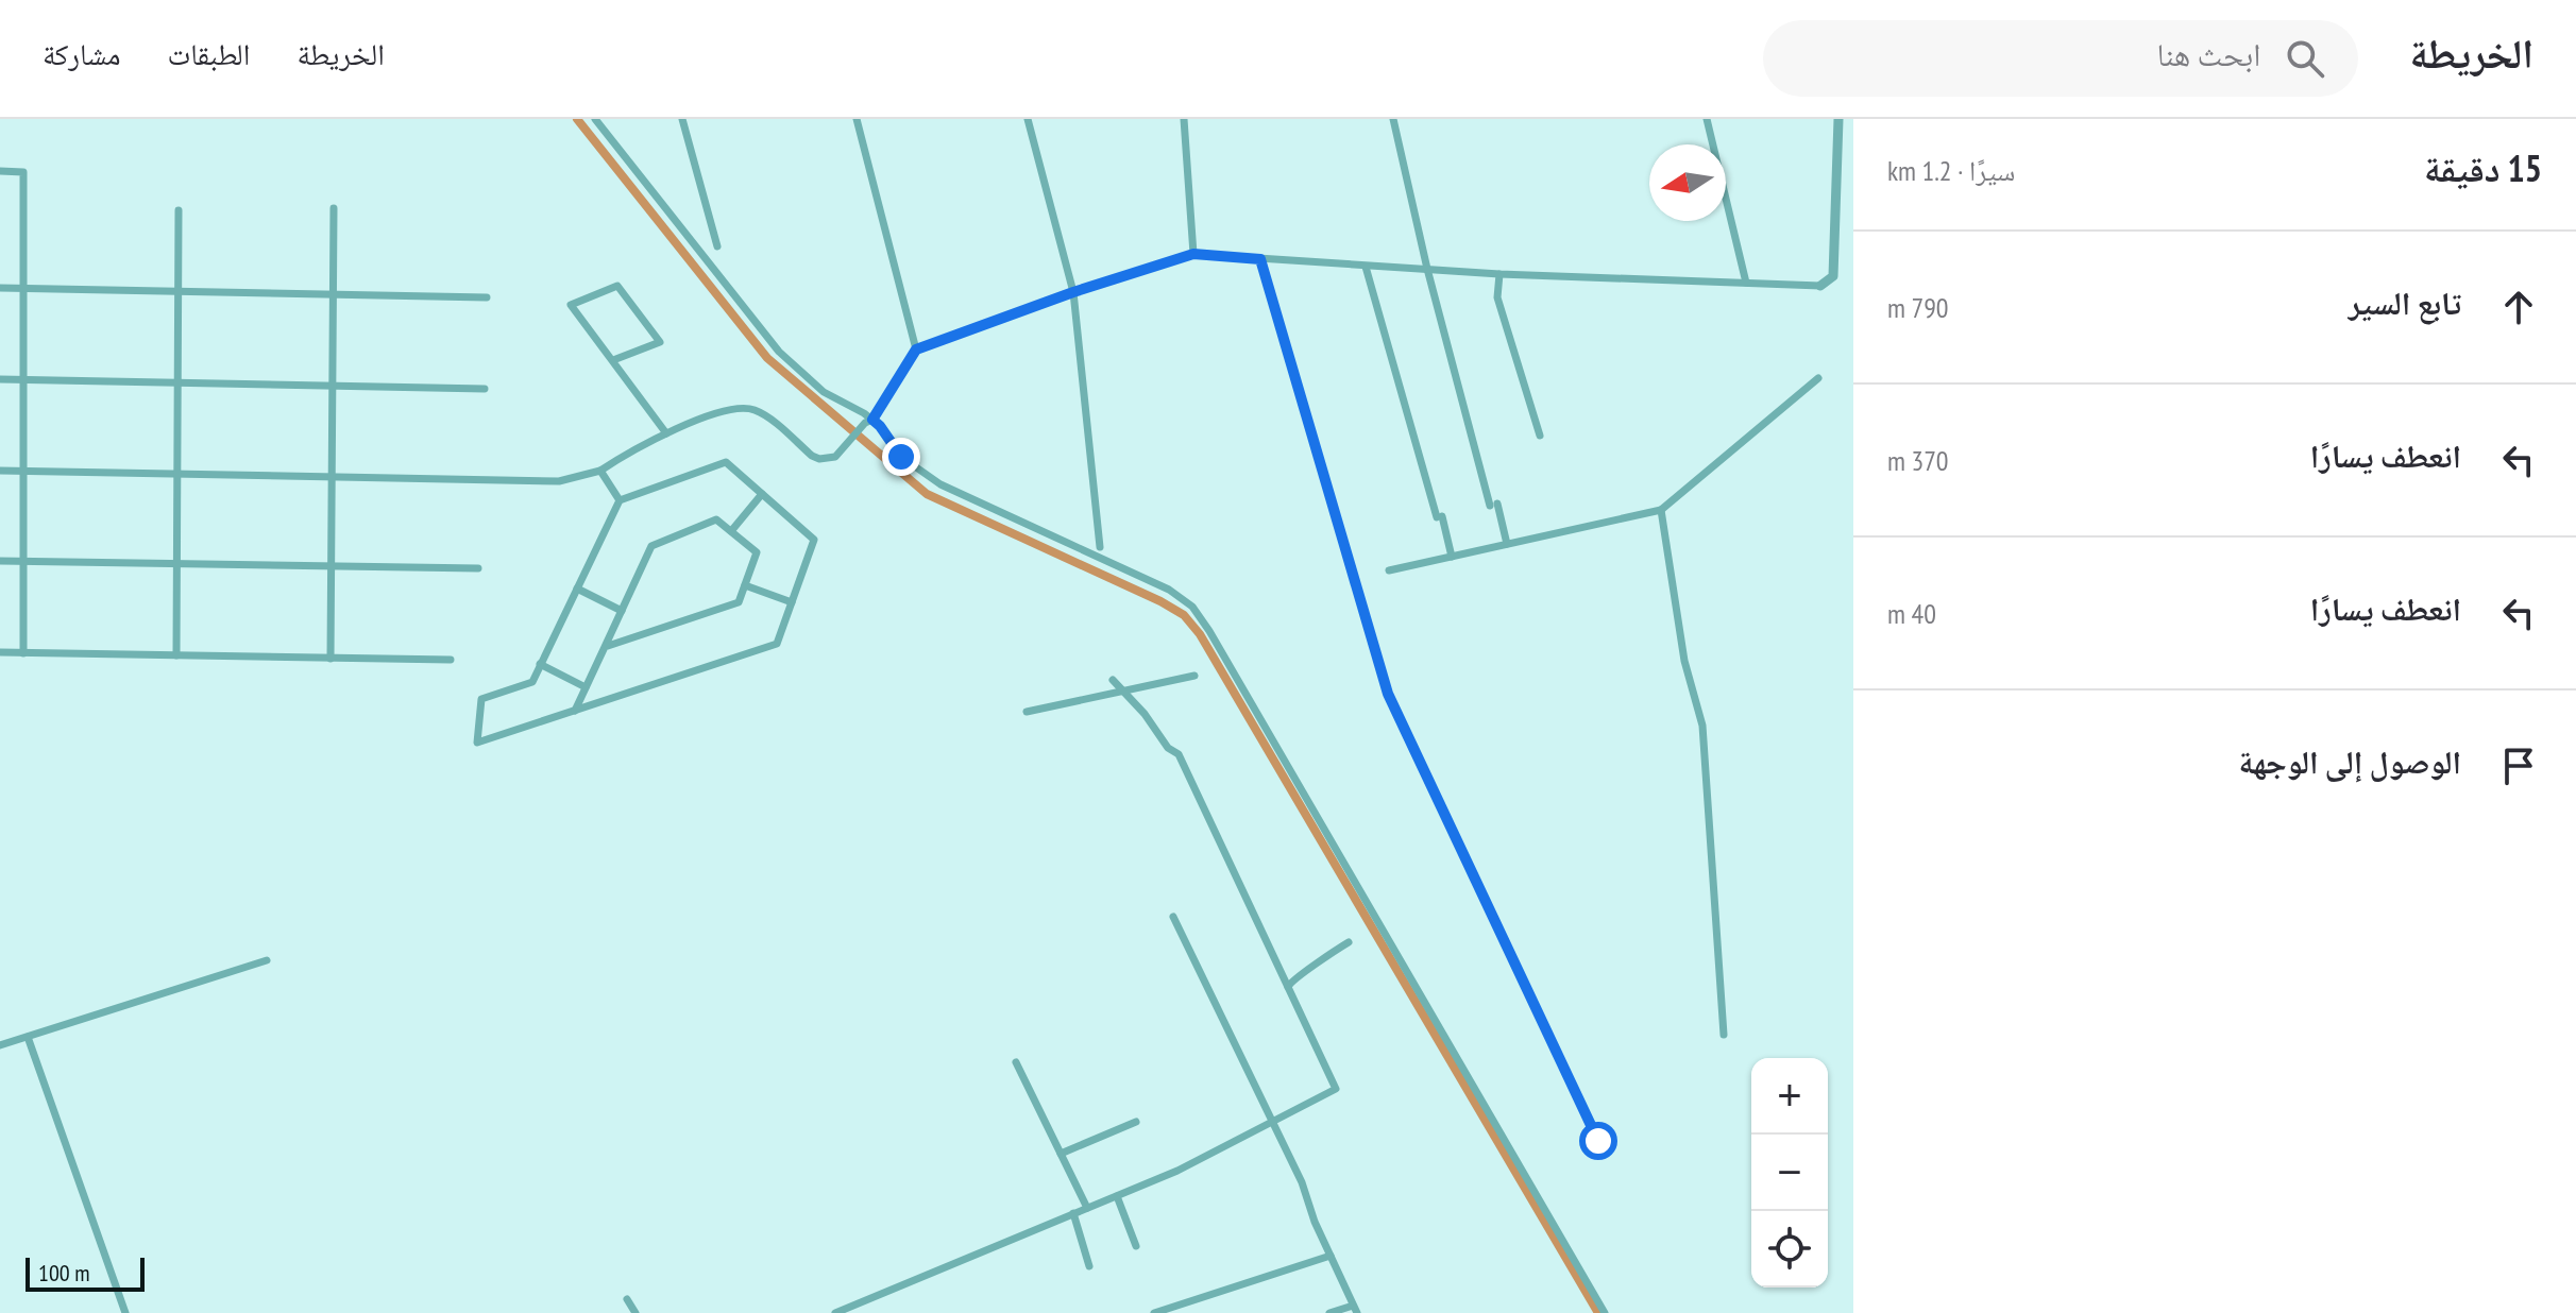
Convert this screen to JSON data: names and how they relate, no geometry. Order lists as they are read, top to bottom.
{
  "scale_bar": "100 m",
  "north": "left",
  "page": {
    "header": "الخريطة",
    "search": "ابحث هنا",
    "nav": ["الخريطة", "الطبقات", "مشاركة"],
    "heading": ["15 دقيقة", "سيرًا · 1.2 km"],
    "list": [
      ["تابع السير", "790 m"],
      ["انعطف يسارًا", "370 m"],
      ["انعطف يسارًا", "40 m"],
      "الوصول إلى الوجهة"
    ],
    "map_buttons": ["+", "−"],
    "scale": "100 m"
  }
}
